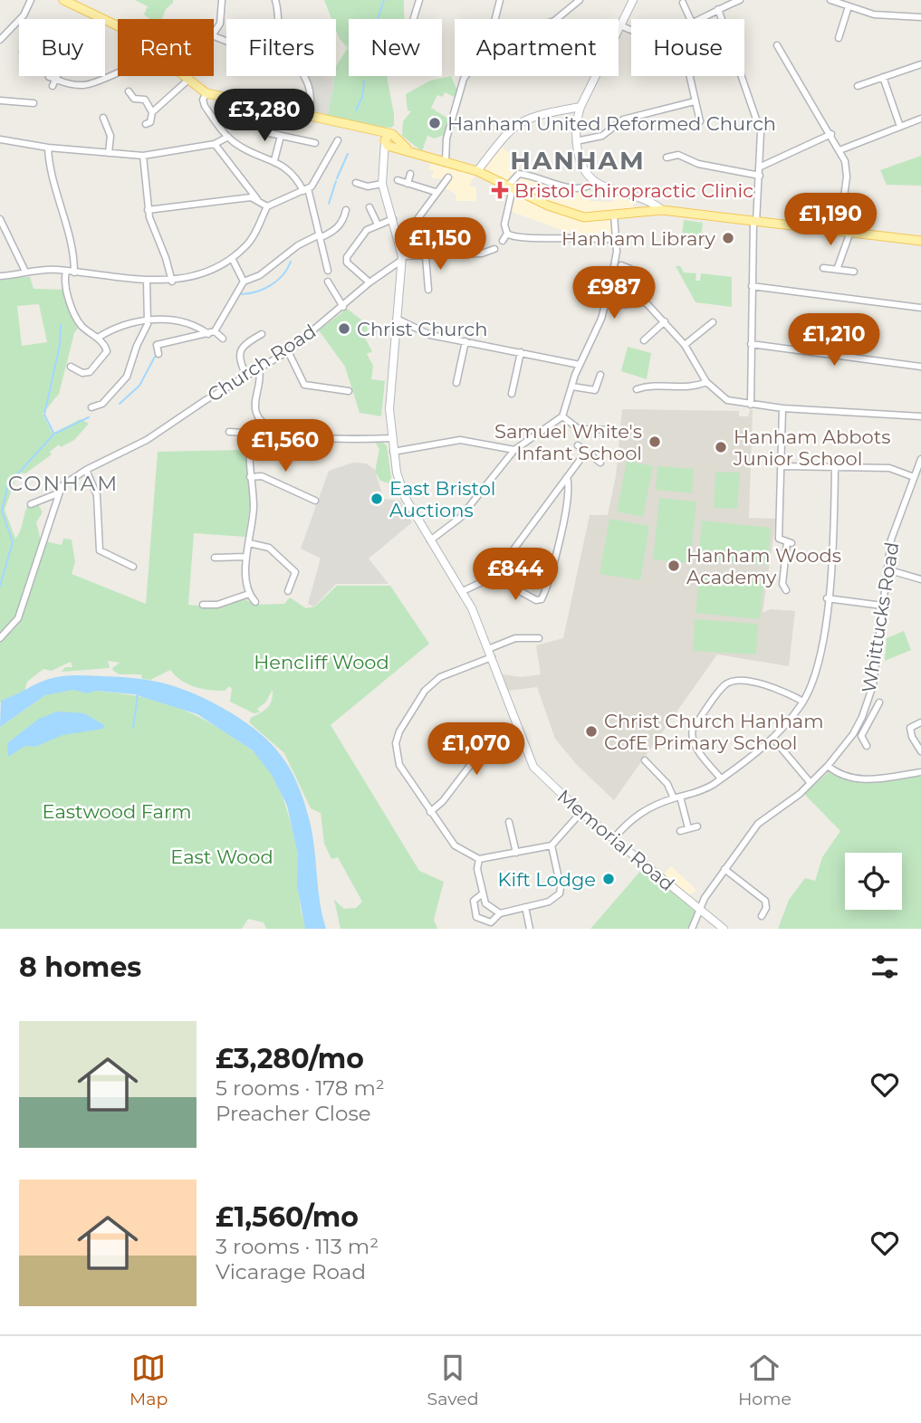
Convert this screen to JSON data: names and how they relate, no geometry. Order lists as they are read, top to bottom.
{
  "streets": {
    "street": ["Church Road", "Whittucks Road", "Memorial Road"]
  },
  "crossings": [
    ["Church Road", "Memorial Road"],
    ["Whittucks Road", "Memorial Road"]
  ],
  "districts": ["HANHAM", "CONHAM"],
  "parks": ["Hencliff Wood", "Eastwood Farm", "East Wood"],
  "places": {
    "other": [
      "Hanham United Reformed Church",
      "Hanham Library",
      "Christ Church",
      "Samuel White's Infant School",
      "Hanham Abbots Junior School",
      "East Bristol Auctions",
      "Hanham Woods Academy",
      "Christ Church Hanham CofE Primary School",
      "Kift Lodge"
    ],
    "health": ["Bristol Chiropractic Clinic"]
  },
  "page": {
    "chip": [
      "Buy",
      "Rent",
      "Filters",
      "New",
      "Apartment",
      "House"
    ],
    "price": [
      "£3,280",
      "£1,190",
      "£1,150",
      "£987",
      "£1,210",
      "£1,560",
      "£844",
      "£1,070"
    ],
    "heading": "8 homes",
    "list": [
      {
        "name": "£3,280/mo",
        "note": "5 rooms · 178 m² · Preacher Close"
      },
      {
        "name": "£1,560/mo",
        "note": "3 rooms · 113 m² · Vicarage Road"
      }
    ],
    "tabs": ["Map", "Saved", "Home"]
  }
}
